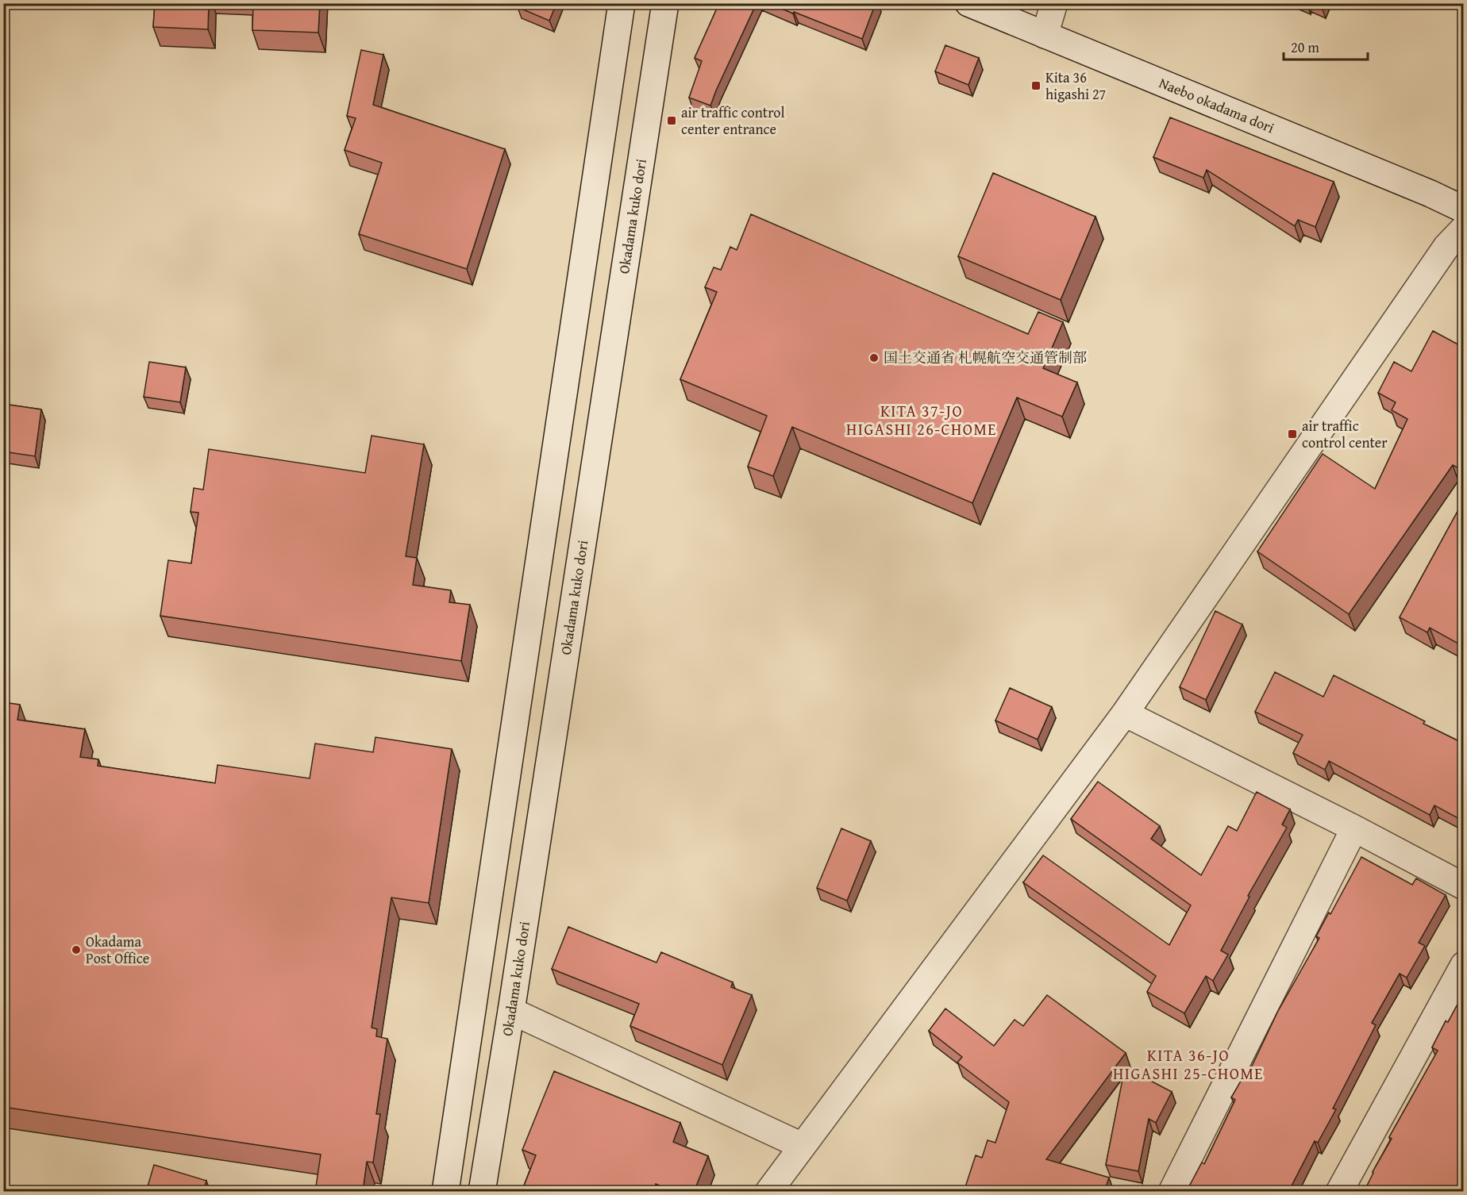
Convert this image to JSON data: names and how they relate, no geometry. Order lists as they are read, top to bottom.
{
  "streets": {
    "main road": ["Naebo okadama dori", "Okadama kuko dori"]
  },
  "districts": ["KITA 37-JO HIGASHI 26-CHOME", "KITA 36-JO HIGASHI 25-CHOME"],
  "places": {
    "transit": ["Kita 36 higashi 27", "air traffic control center entrance", "air traffic control center"],
    "other": ["国土交通省 札幌航空交通管制部", "Okadama Post Office"]
  },
  "scale_bar": "20 m"
}
